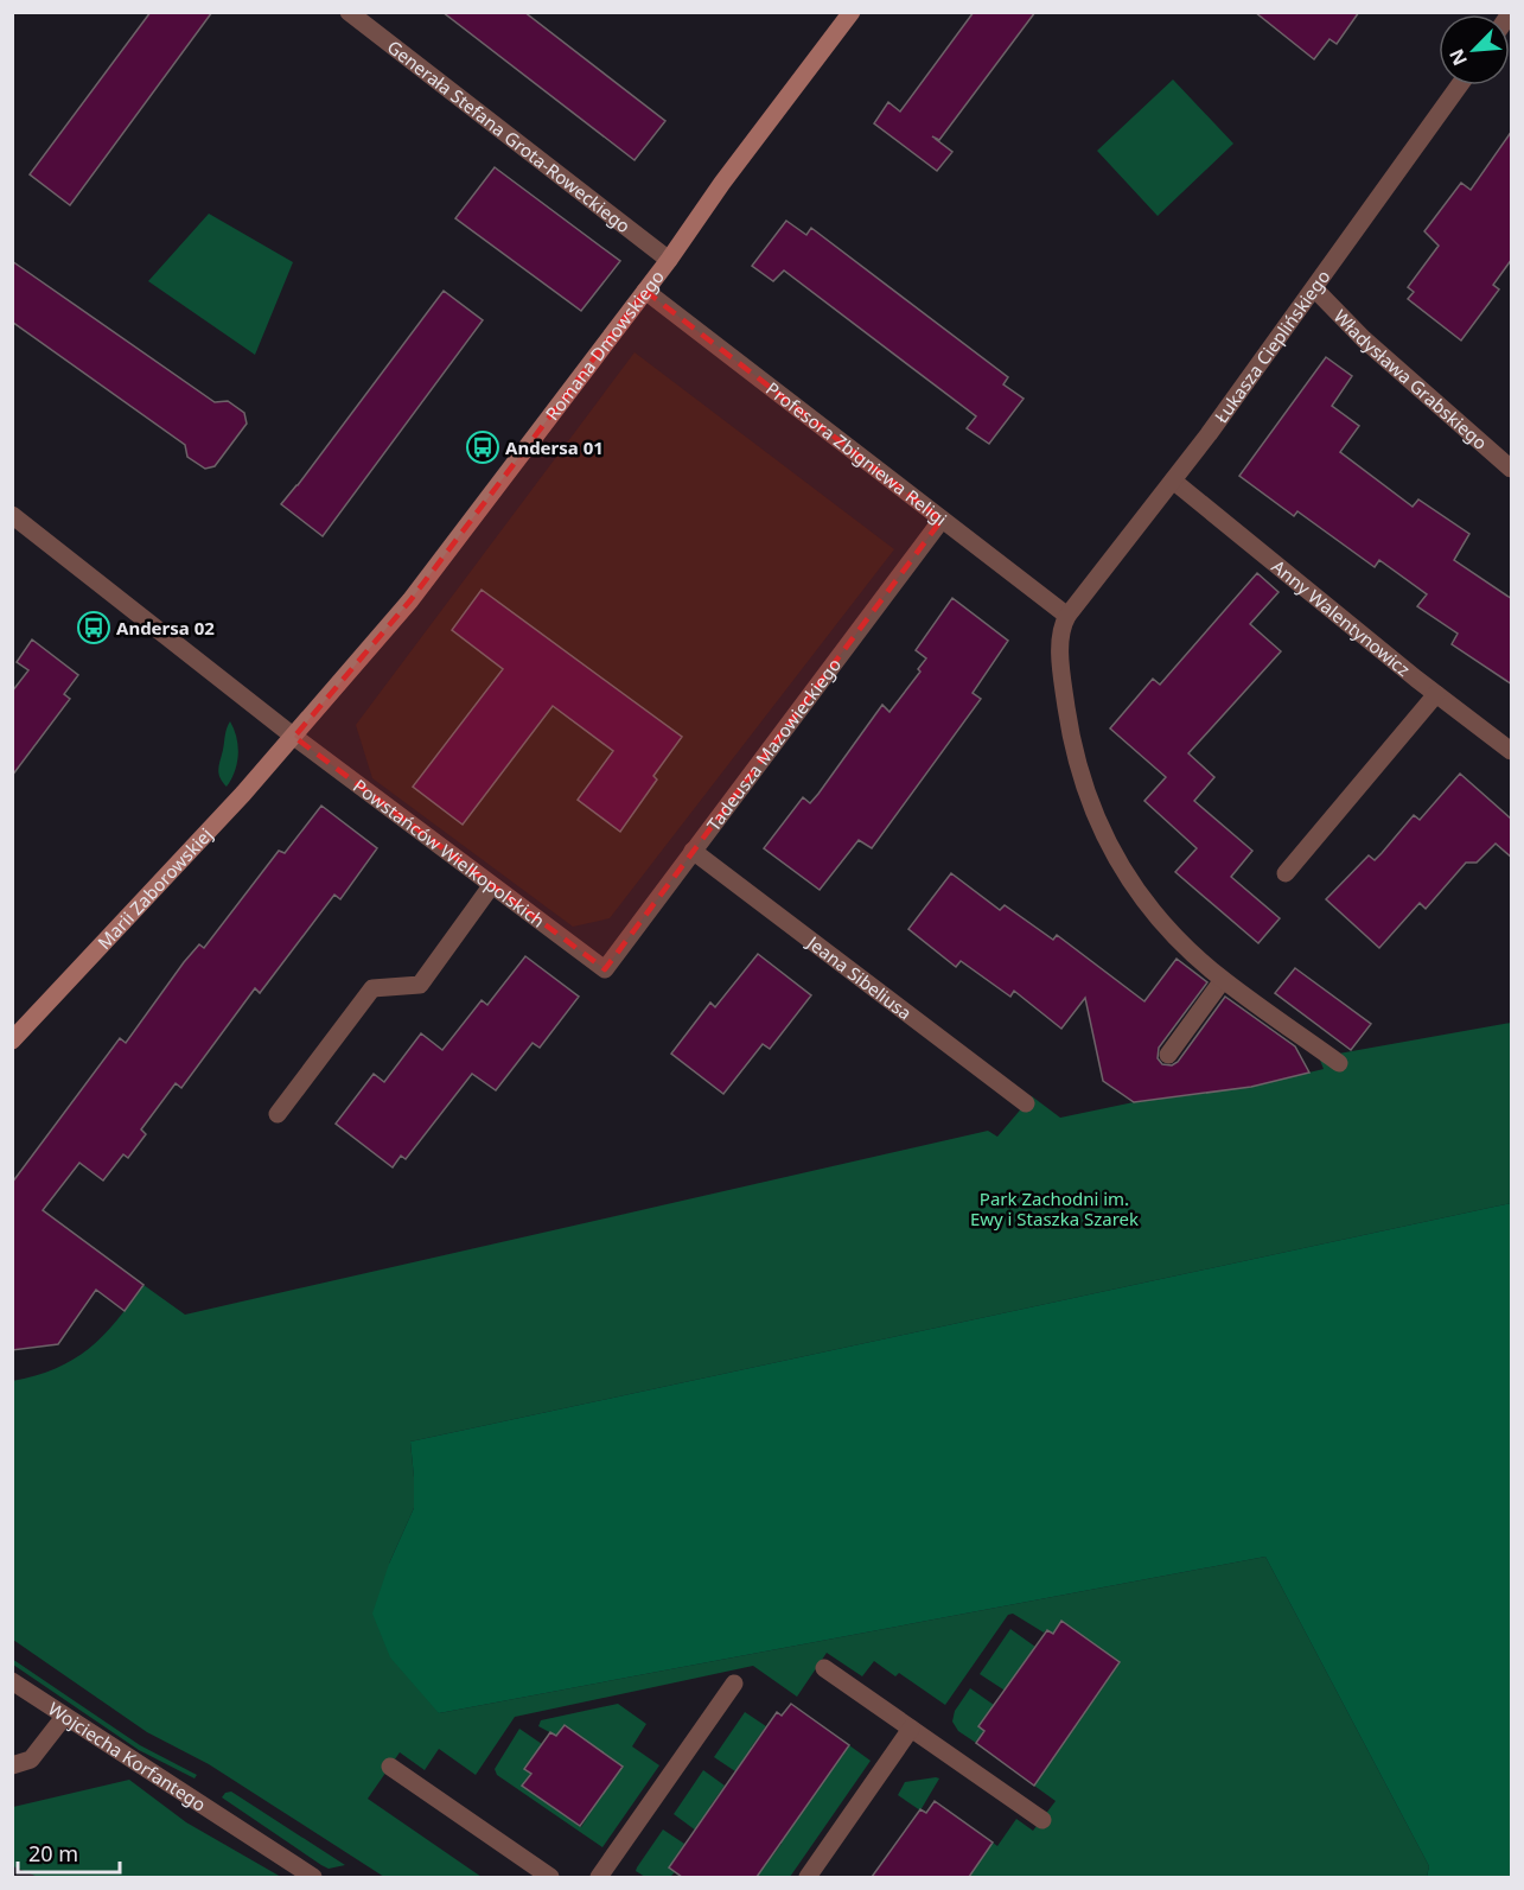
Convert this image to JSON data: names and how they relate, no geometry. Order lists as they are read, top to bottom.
{
  "streets": {
    "street": [
      "Generała Stefana Grota-Roweckiego",
      "Romana Dmowskiego",
      "Łukasza Cieplińskiego",
      "Władysława Grabskiego",
      "Profesora Zbigniewa Religi",
      "Anny Walentynowicz",
      "Tadeusza Mazowieckiego",
      "Powstańców Wielkopolskich",
      "Marii Zaborowskiej",
      "Jeana Sibeliusa",
      "Wojciecha Korfantego"
    ]
  },
  "crossings": [
    ["Generała Stefana Grota-Roweckiego", "Romana Dmowskiego"],
    ["Romana Dmowskiego", "Profesora Zbigniewa Religi"],
    ["Romana Dmowskiego", "Powstańców Wielkopolskich"],
    ["Romana Dmowskiego", "Marii Zaborowskiej"],
    ["Łukasza Cieplińskiego", "Władysława Grabskiego"],
    ["Łukasza Cieplińskiego", "Profesora Zbigniewa Religi"],
    ["Łukasza Cieplińskiego", "Anny Walentynowicz"],
    ["Profesora Zbigniewa Religi", "Tadeusza Mazowieckiego"],
    ["Tadeusza Mazowieckiego", "Powstańców Wielkopolskich"],
    ["Tadeusza Mazowieckiego", "Jeana Sibeliusa"],
    ["Powstańców Wielkopolskich", "Marii Zaborowskiej"]
  ],
  "parks": ["Park Zachodni im. Ewy i Staszka Szarek"],
  "places": {
    "bus stop": ["Andersa 01", "Andersa 02"]
  },
  "scale_bar": "20 m",
  "north": "bottom left"
}
